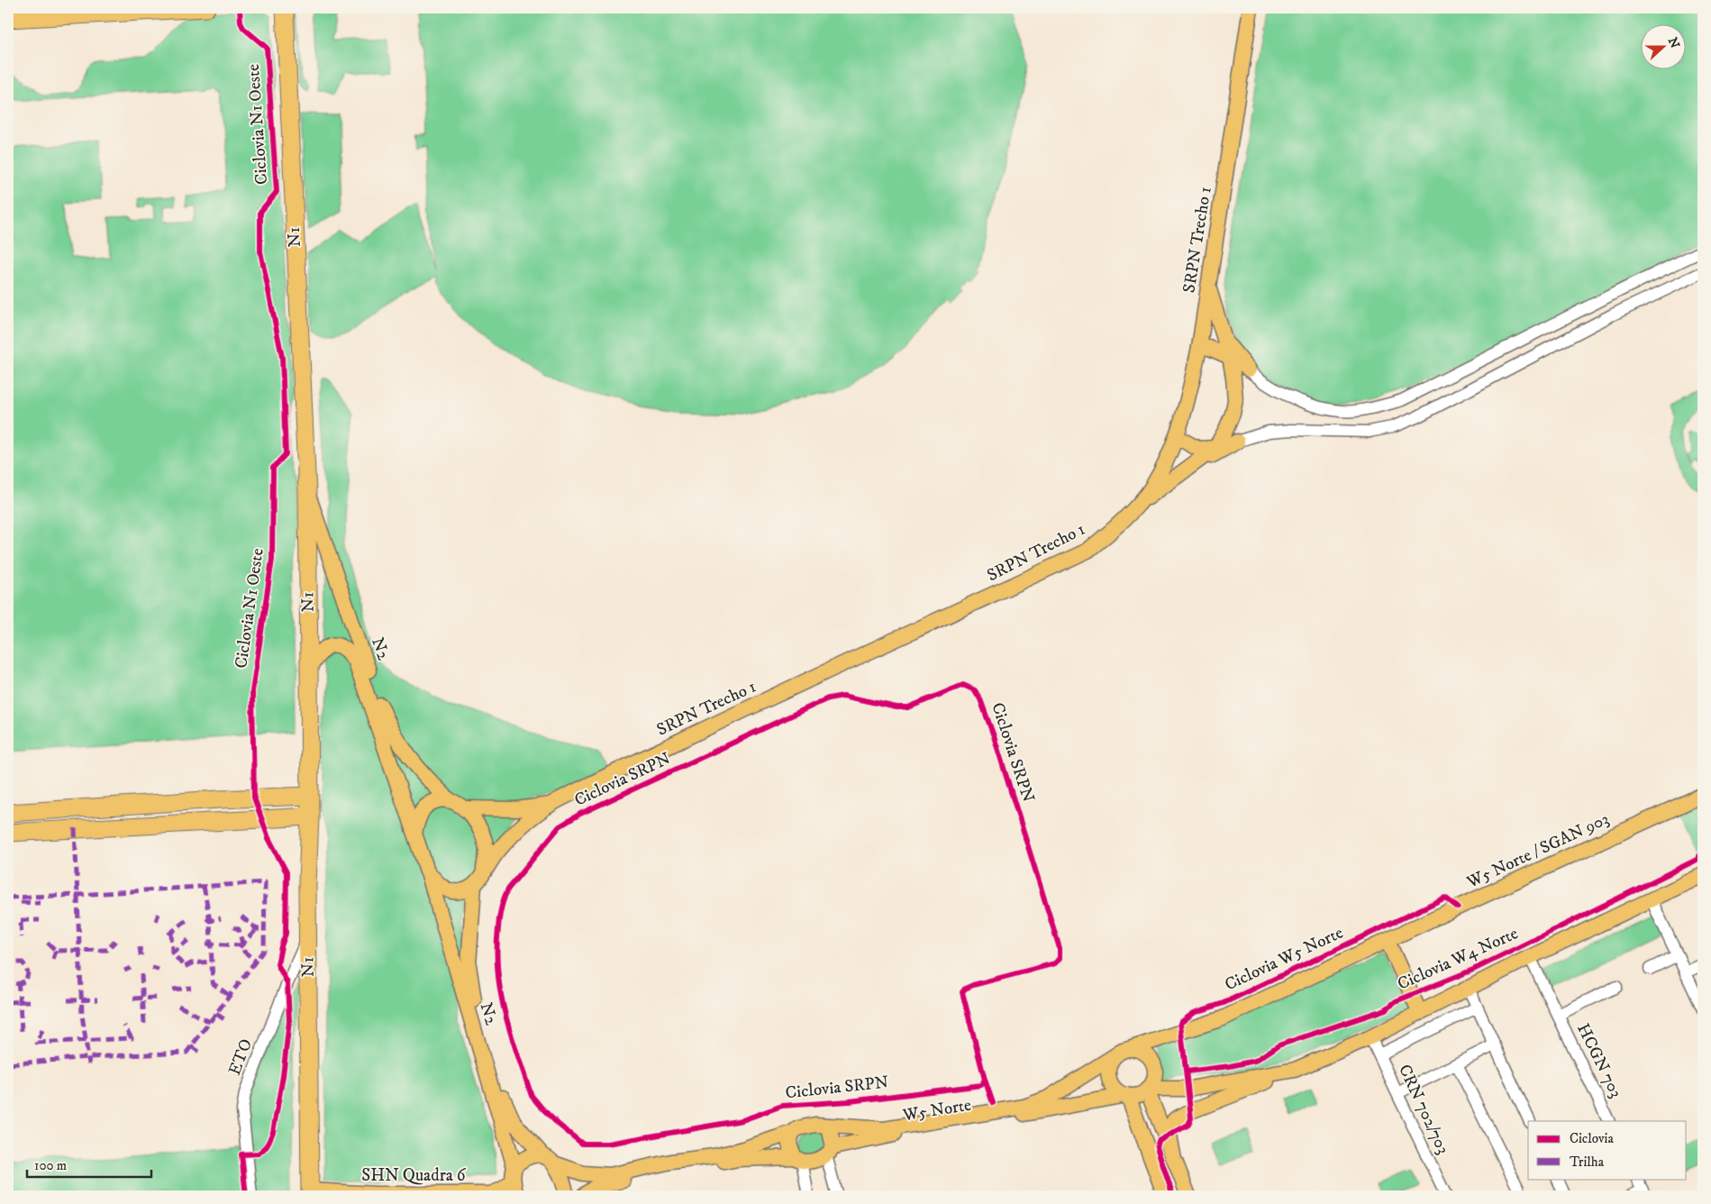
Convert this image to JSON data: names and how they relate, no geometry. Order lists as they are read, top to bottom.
{
  "streets": {
    "highway": ["N1"],
    "main road": [
      "SRPN Trecho 1",
      "N2",
      "W5 Norte / SGAN 903",
      "W5 Norte",
      "SHN Quadra 6"
    ],
    "street": ["ETO", "HCGN 703", "CRN 702/703"],
    "cycle path": [
      "Ciclovia N1 Oeste",
      "Ciclovia SRPN",
      "Ciclovia W5 Norte",
      "Ciclovia W4 Norte"
    ]
  },
  "crossings": [
    ["N1", "N2"],
    ["N1", "ETO"],
    ["N1", "SHN Quadra 6"],
    ["SRPN Trecho 1", "N2"],
    ["N2", "SHN Quadra 6"],
    ["W5 Norte / SGAN 903", "W5 Norte"]
  ],
  "legend": ["Ciclovia", "Trilha"],
  "scale_bar": "100 m",
  "north": "right"
}
